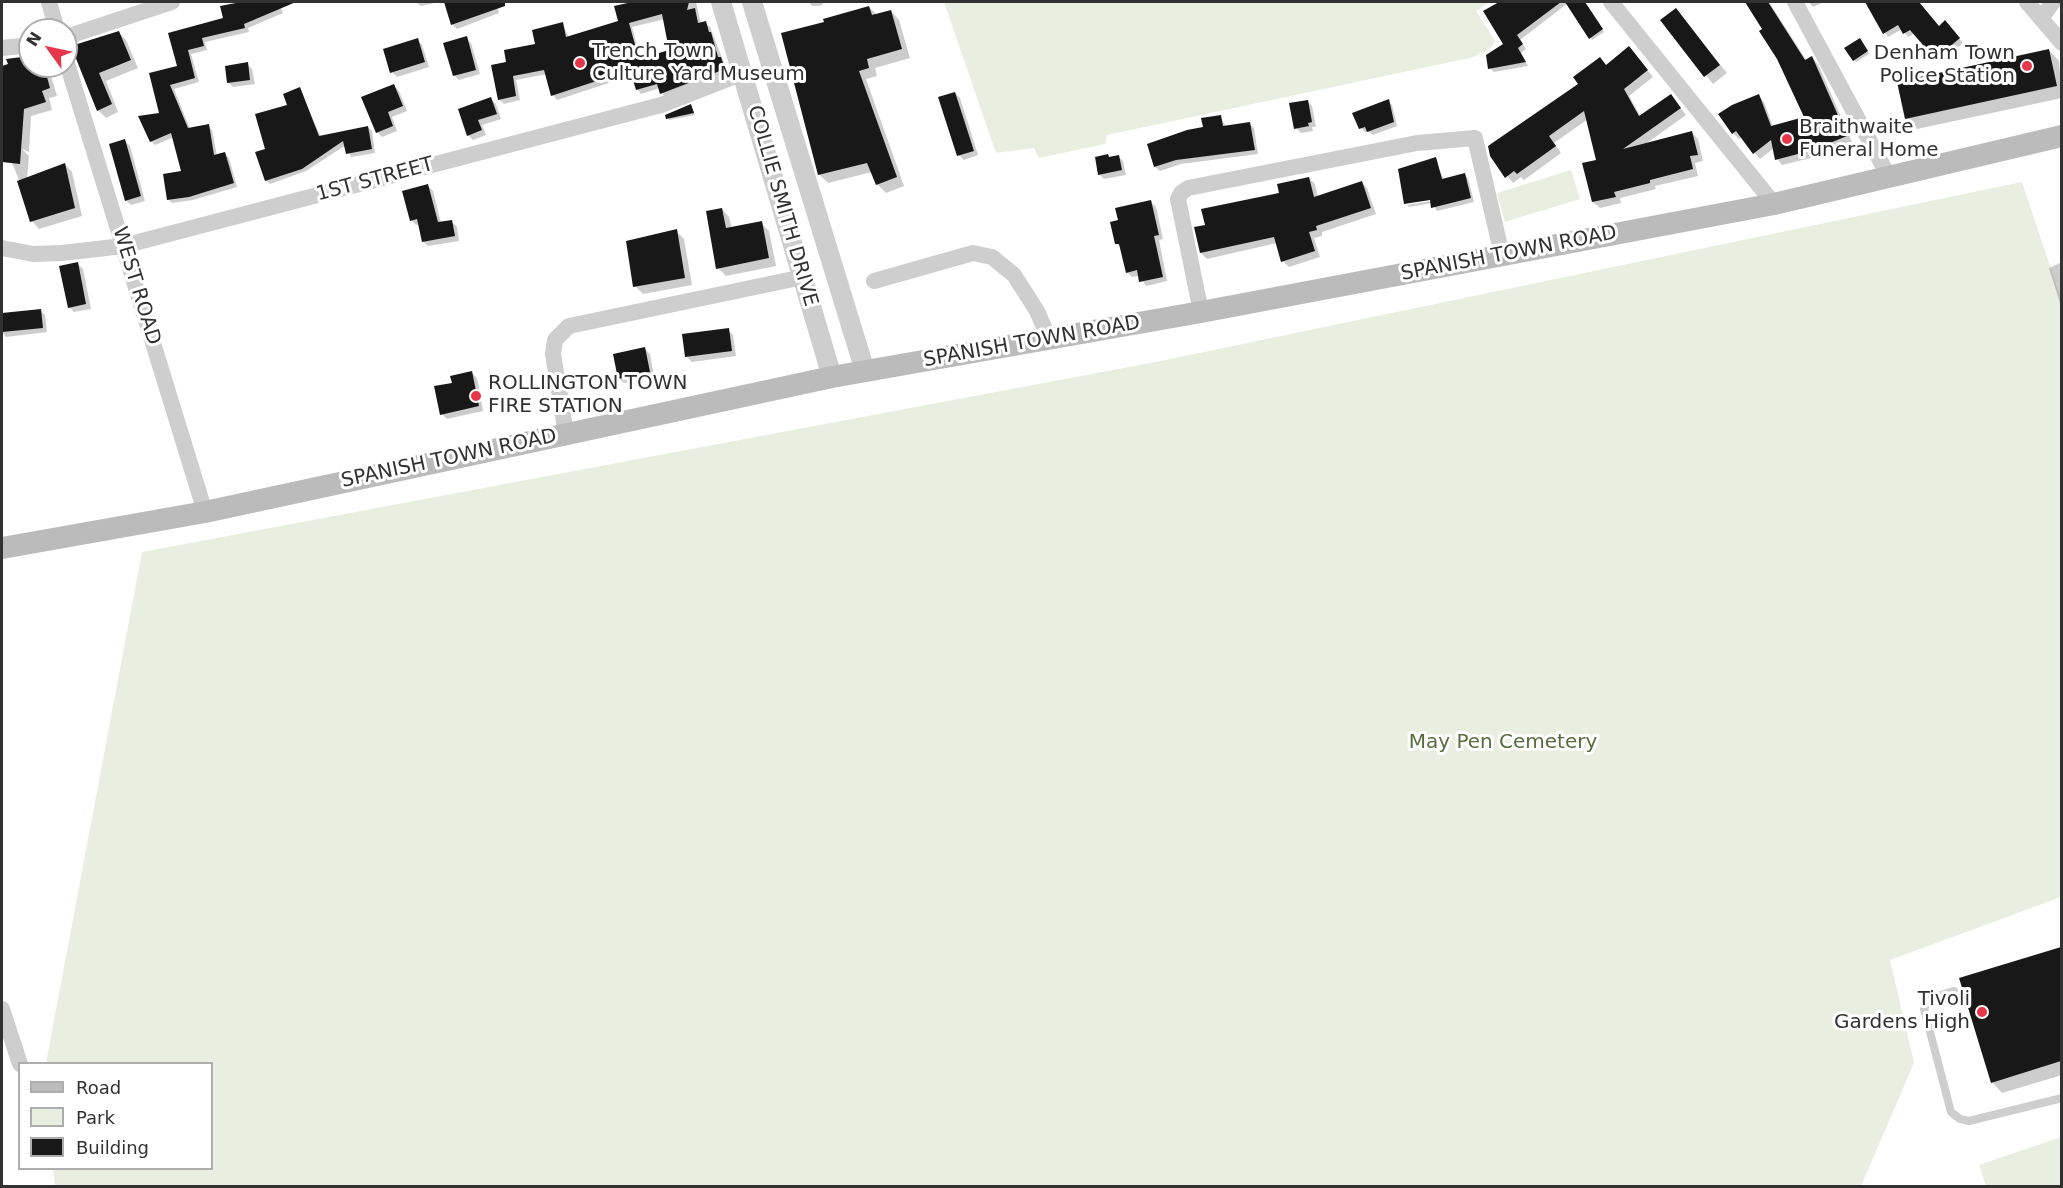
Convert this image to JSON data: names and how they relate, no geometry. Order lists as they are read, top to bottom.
{
  "streets": {
    "main road": ["SPANISH TOWN ROAD"],
    "street": ["1ST STREET", "COLLIE SMITH DRIVE", "WEST ROAD"]
  },
  "crossings": [
    ["1ST STREET", "COLLIE SMITH DRIVE"],
    ["1ST STREET", "WEST ROAD"],
    ["COLLIE SMITH DRIVE", "SPANISH TOWN ROAD"],
    ["SPANISH TOWN ROAD", "WEST ROAD"]
  ],
  "parks": ["May Pen Cemetery"],
  "places": [
    "Trench Town Culture Yard Museum",
    "Denham Town Police Station",
    "Braithwaite Funeral Home",
    "ROLLINGTON TOWN FIRE STATION",
    "Tivoli Gardens High"
  ],
  "legend": ["Road", "Park", "Building"],
  "north": "top left"
}
